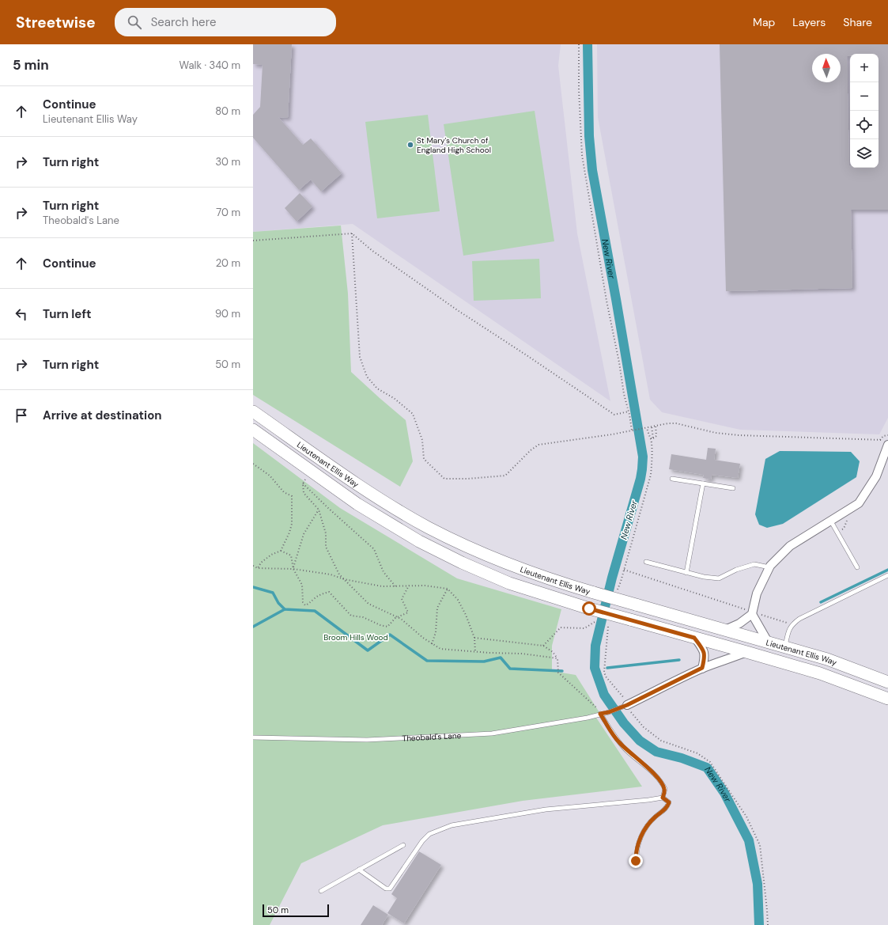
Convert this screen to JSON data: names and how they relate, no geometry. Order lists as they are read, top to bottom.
{
  "streets": {
    "main road": ["Lieutenant Ellis Way"],
    "lane": ["Theobald's Lane"]
  },
  "water": ["New River"],
  "parks": ["Broom Hills Wood"],
  "places": ["St Mary's Church of England High School"],
  "scale_bar": "50 m",
  "north": "top",
  "page": {
    "header": "Streetwise",
    "search": "Search here",
    "nav": ["Map", "Layers", "Share"],
    "heading": ["5 min", "Walk · 340 m"],
    "map_buttons": ["+", "−"],
    "list": [
      ["Continue", "Lieutenant Ellis Way", "80 m"],
      ["Turn right", "30 m"],
      ["Turn right", "Theobald's Lane", "70 m"],
      ["Continue", "20 m"],
      ["Turn left", "90 m"],
      ["Turn right", "50 m"],
      "Arrive at destination"
    ],
    "scale": "50 m"
  }
}
